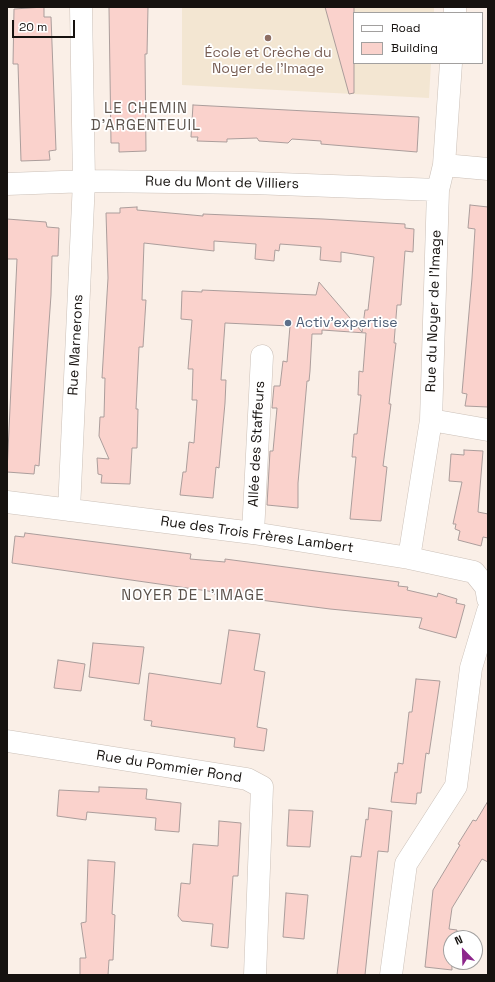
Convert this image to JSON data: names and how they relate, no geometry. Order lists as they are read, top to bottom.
{
  "streets": {
    "street": [
      "Rue du Mont de Villiers",
      "Rue du Noyer de l'Image",
      "Rue Marnerons",
      "Allée des Staffeurs",
      "Rue des Trois Frères Lambert",
      "Rue du Pommier Rond"
    ]
  },
  "crossings": [
    ["Rue du Mont de Villiers", "Rue du Noyer de l'Image"],
    ["Rue du Mont de Villiers", "Rue Marnerons"],
    ["Rue du Noyer de l'Image", "Rue des Trois Frères Lambert"],
    ["Rue Marnerons", "Rue des Trois Frères Lambert"],
    ["Allée des Staffeurs", "Rue des Trois Frères Lambert"]
  ],
  "districts": ["LE CHEMIN D'ARGENTEUIL", "NOYER DE L'IMAGE"],
  "places": ["École et Crèche du Noyer de l'Image", "Activ'expertise"],
  "legend": ["Road", "Building"],
  "scale_bar": "20 m",
  "north": "top left"
}
